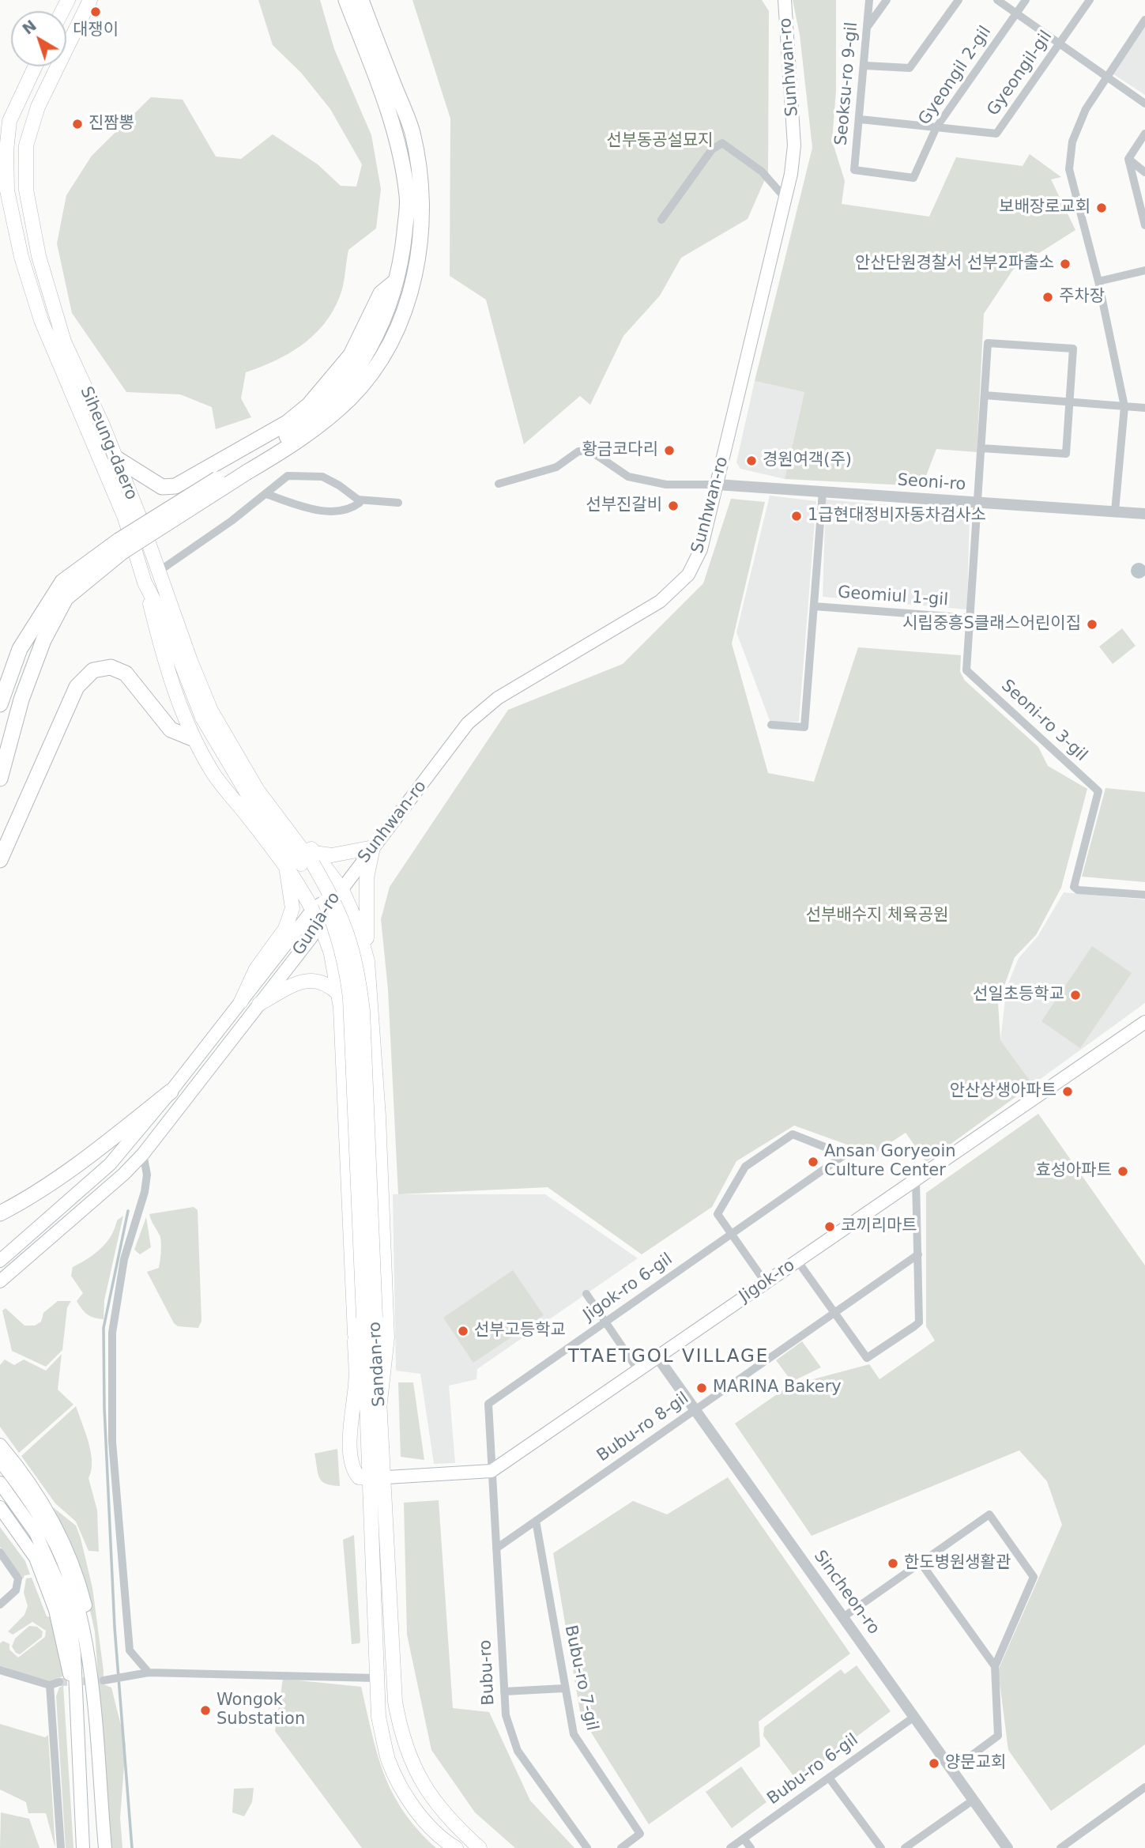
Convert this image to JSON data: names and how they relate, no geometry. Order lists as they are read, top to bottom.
{
  "streets": {
    "main road": [
      "Sunhwan-ro",
      "Siheung-daero",
      "Gunja-ro",
      "Jigok-ro",
      "Sandan-ro"
    ],
    "street": [
      "Gyeongil-gil",
      "Gyeongil 2-gil",
      "Seoksu-ro 9-gil",
      "Seoni-ro",
      "Geomiul 1-gil",
      "Seoni-ro 3-gil",
      "Jigok-ro 6-gil",
      "Bubu-ro 8-gil",
      "Sincheon-ro",
      "Bubu-ro",
      "Bubu-ro 7-gil",
      "Bubu-ro 6-gil"
    ]
  },
  "crossings": [
    ["Sunhwan-ro", "Seoni-ro"],
    ["Sunhwan-ro", "Gunja-ro"],
    ["Gyeongil-gil", "Gyeongil 2-gil"],
    ["Gyeongil-gil", "Seoksu-ro 9-gil"],
    ["Gyeongil 2-gil", "Seoksu-ro 9-gil"],
    ["Siheung-daero", "Sandan-ro"],
    ["Seoni-ro", "Seoni-ro 3-gil"],
    ["Geomiul 1-gil", "Seoni-ro 3-gil"],
    ["Jigok-ro", "Jigok-ro 6-gil"],
    ["Jigok-ro", "Sincheon-ro"],
    ["Jigok-ro", "Bubu-ro"],
    ["Jigok-ro 6-gil", "Bubu-ro"],
    ["Bubu-ro 8-gil", "Sincheon-ro"],
    ["Bubu-ro 8-gil", "Bubu-ro"],
    ["Bubu-ro 8-gil", "Bubu-ro 7-gil"],
    ["Sincheon-ro", "Bubu-ro 6-gil"]
  ],
  "districts": ["TTAETGOL VILLAGE"],
  "parks": ["선부동공설묘지", "선부배수지 체육공원"],
  "places": [
    "대쟁이",
    "진짬뽕",
    "보배장로교회",
    "안산단원경찰서 선부2파출소",
    "주차장",
    "황금코다리",
    "경원여객(주)",
    "선부진갈비",
    "1급현대정비자동차검사소",
    "시립중흥S클래스어린이집",
    "선일초등학교",
    "안산상생아파트",
    "Ansan Goryeoin Culture Center",
    "효성아파트",
    "코끼리마트",
    "선부고등학교",
    "MARINA Bakery",
    "한도병원생활관",
    "Wongok Substation",
    "양문교회"
  ],
  "north": "top left"
}
